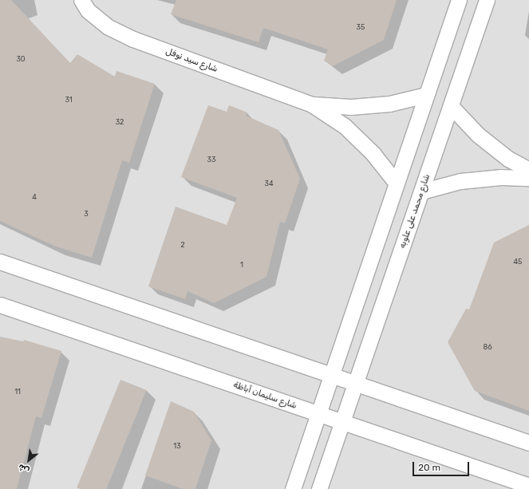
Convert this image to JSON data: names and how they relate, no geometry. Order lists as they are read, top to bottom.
{
  "streets": {
    "street": ["شارع سيد نوفل", "شارع محمد على علوبه", "شارع سليمان أباظة"]
  },
  "crossings": [
    ["شارع محمد على علوبه", "شارع سليمان أباظة"]
  ],
  "house_numbers": [
    "35",
    "30",
    "31",
    "32",
    "33",
    "34",
    "4",
    "3",
    "2",
    "45",
    "1",
    "86",
    "11",
    "13"
  ],
  "scale_bar": "20 m",
  "north": "bottom left"
}
